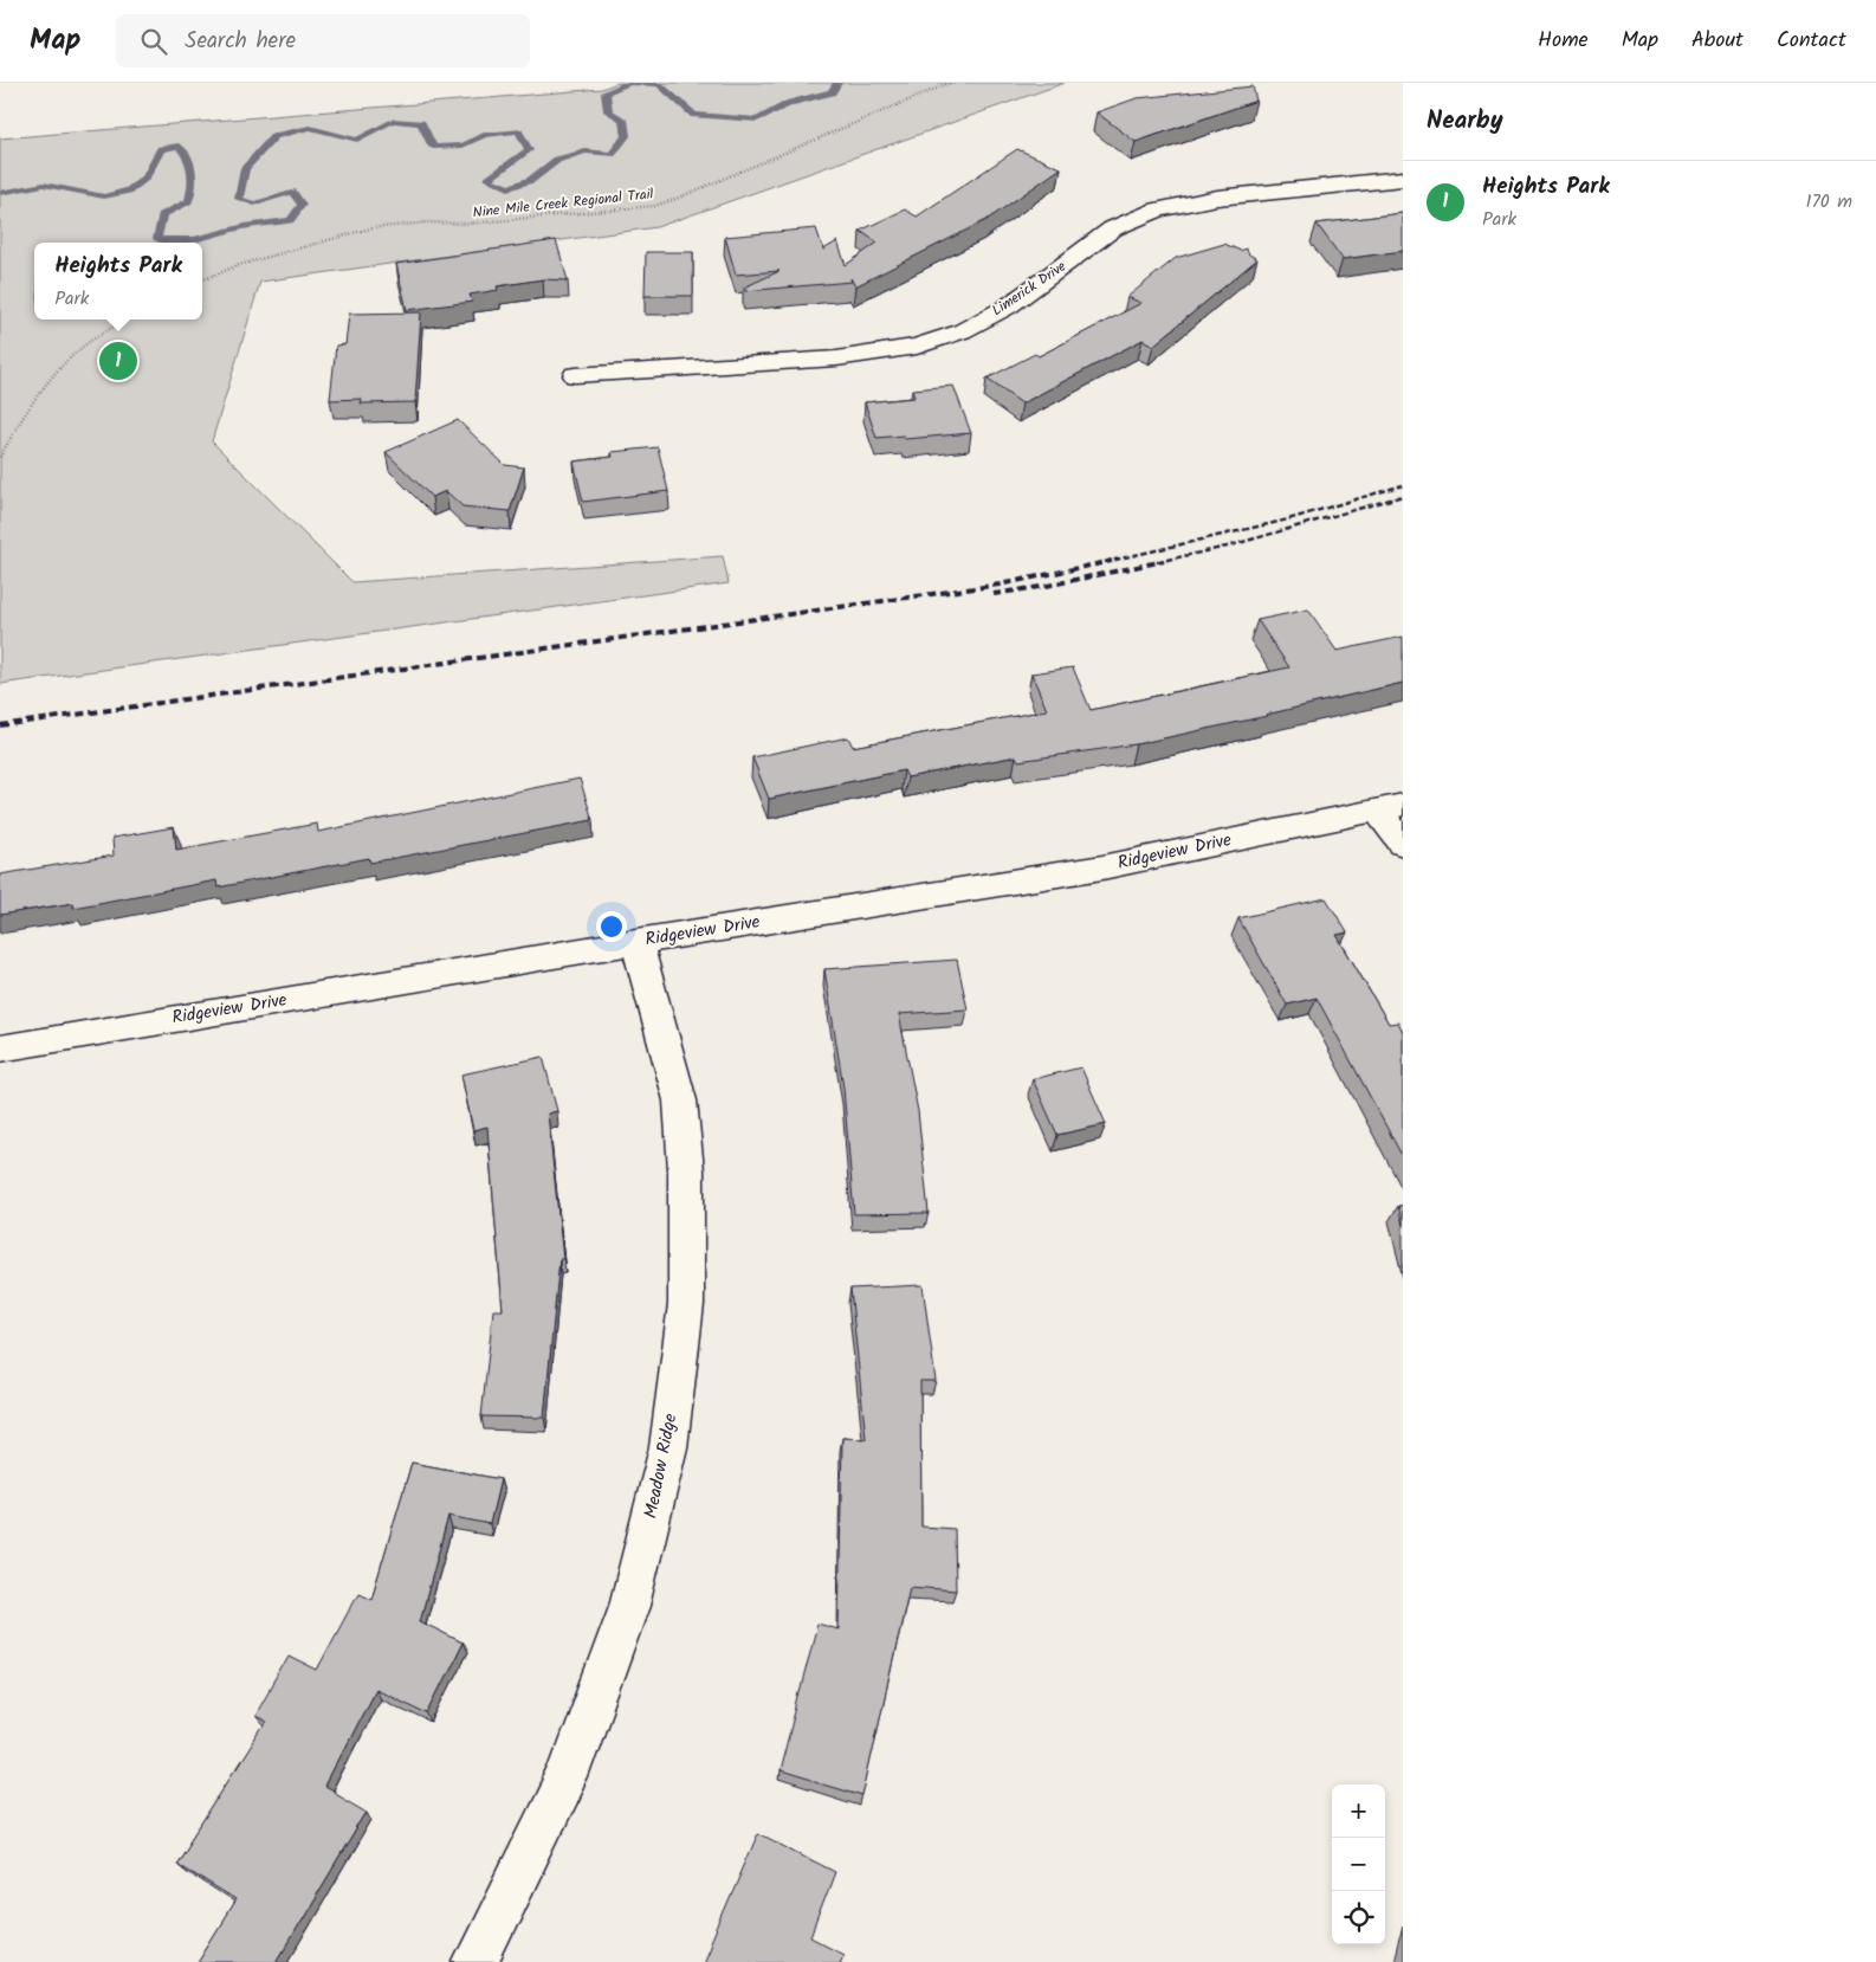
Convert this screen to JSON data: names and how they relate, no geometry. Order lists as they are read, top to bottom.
{
  "streets": {
    "street": ["Limerick Drive", "Ridgeview Drive", "Meadow Ridge"],
    "path": ["Nine Mile Creek Regional Trail"]
  },
  "crossings": [
    ["Ridgeview Drive", "Meadow Ridge"]
  ],
  "page": {
    "header": "Map",
    "search": "Search here",
    "nav": [
      "Home",
      "Map",
      "About",
      "Contact"
    ],
    "heading": "Nearby",
    "list": [
      {
        "mark": "1",
        "name": "Heights Park",
        "note": "Park",
        "value": "170 m"
      }
    ],
    "popup": ["Heights Park", "Park"],
    "pins": "1",
    "map_buttons": ["+", "−"]
  }
}
